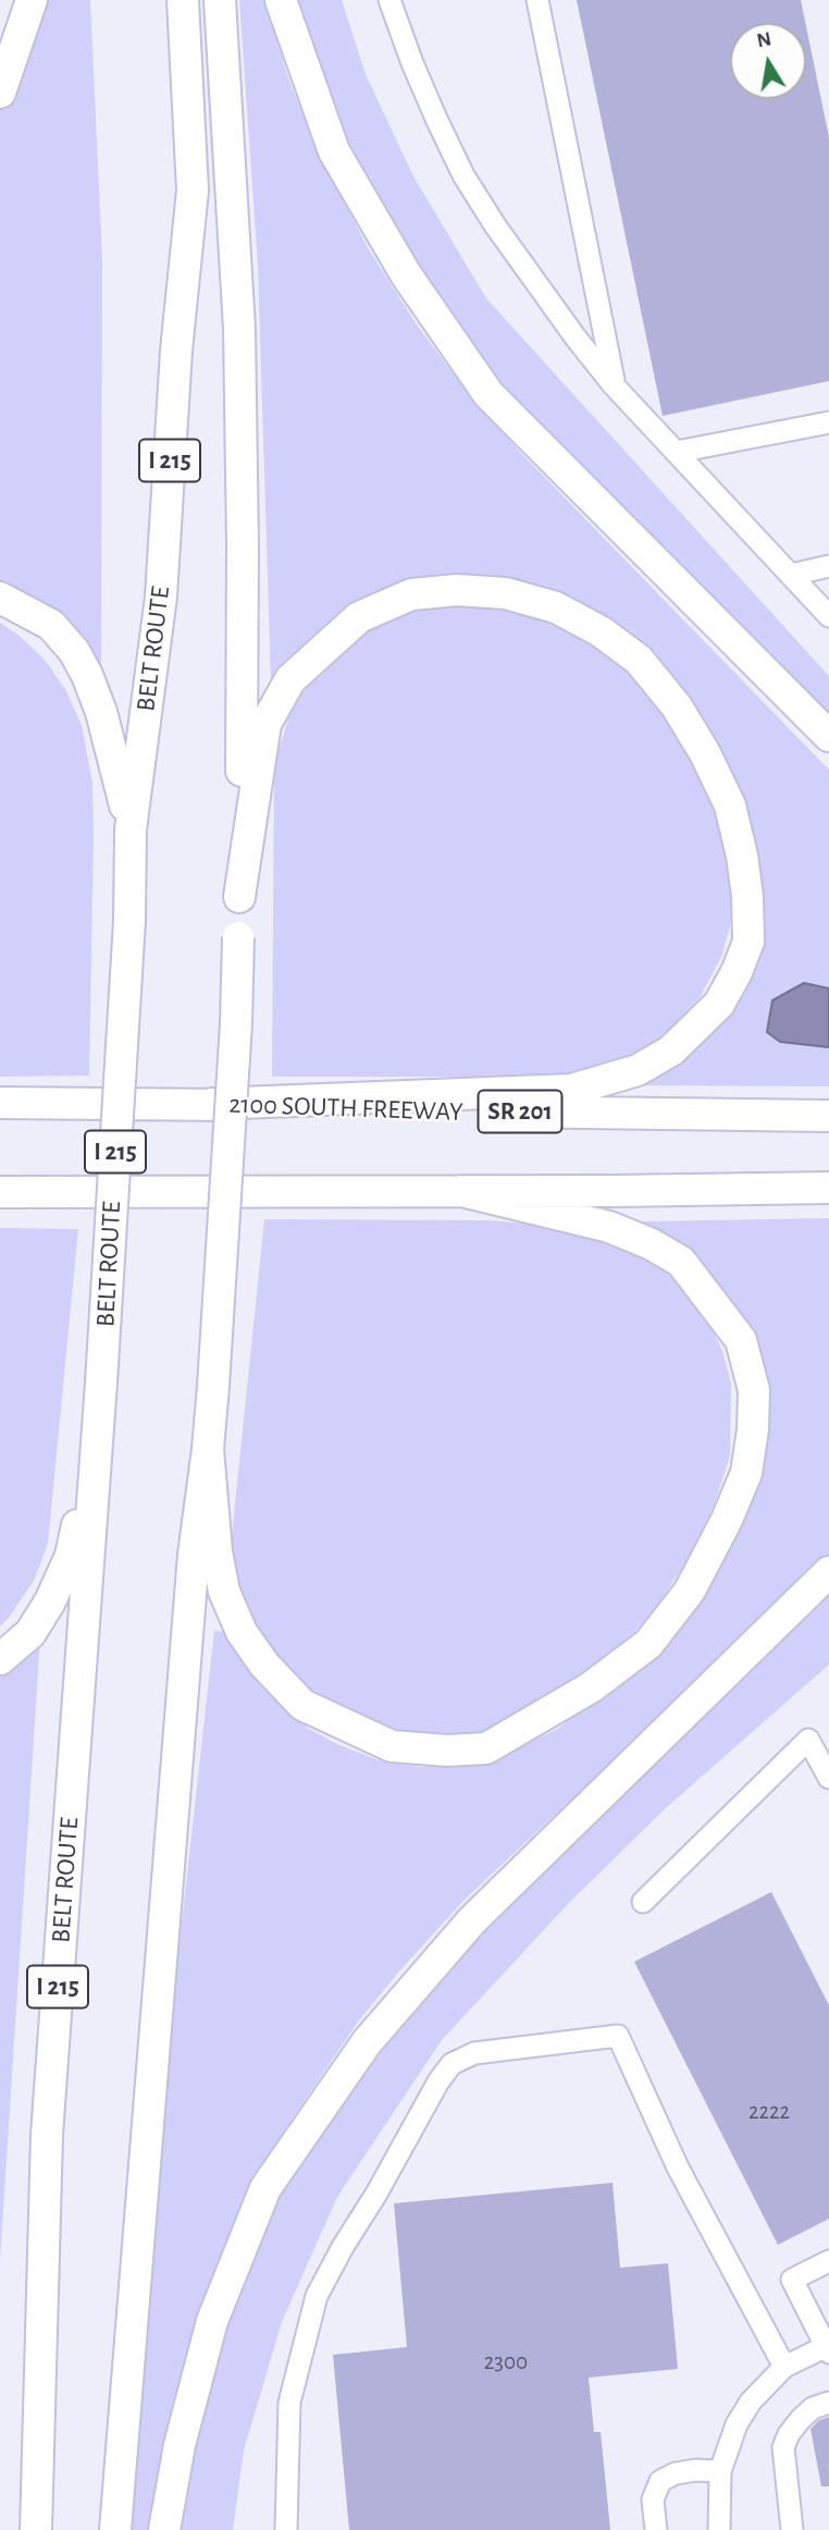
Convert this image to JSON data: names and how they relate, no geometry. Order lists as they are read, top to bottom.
{
  "streets": {
    "highway": [
      "I 215",
      "BELT ROUTE",
      "2100 SOUTH FREEWAY",
      "SR 201"
    ]
  },
  "house_numbers": ["2222", "2300"],
  "north": "top"
}
